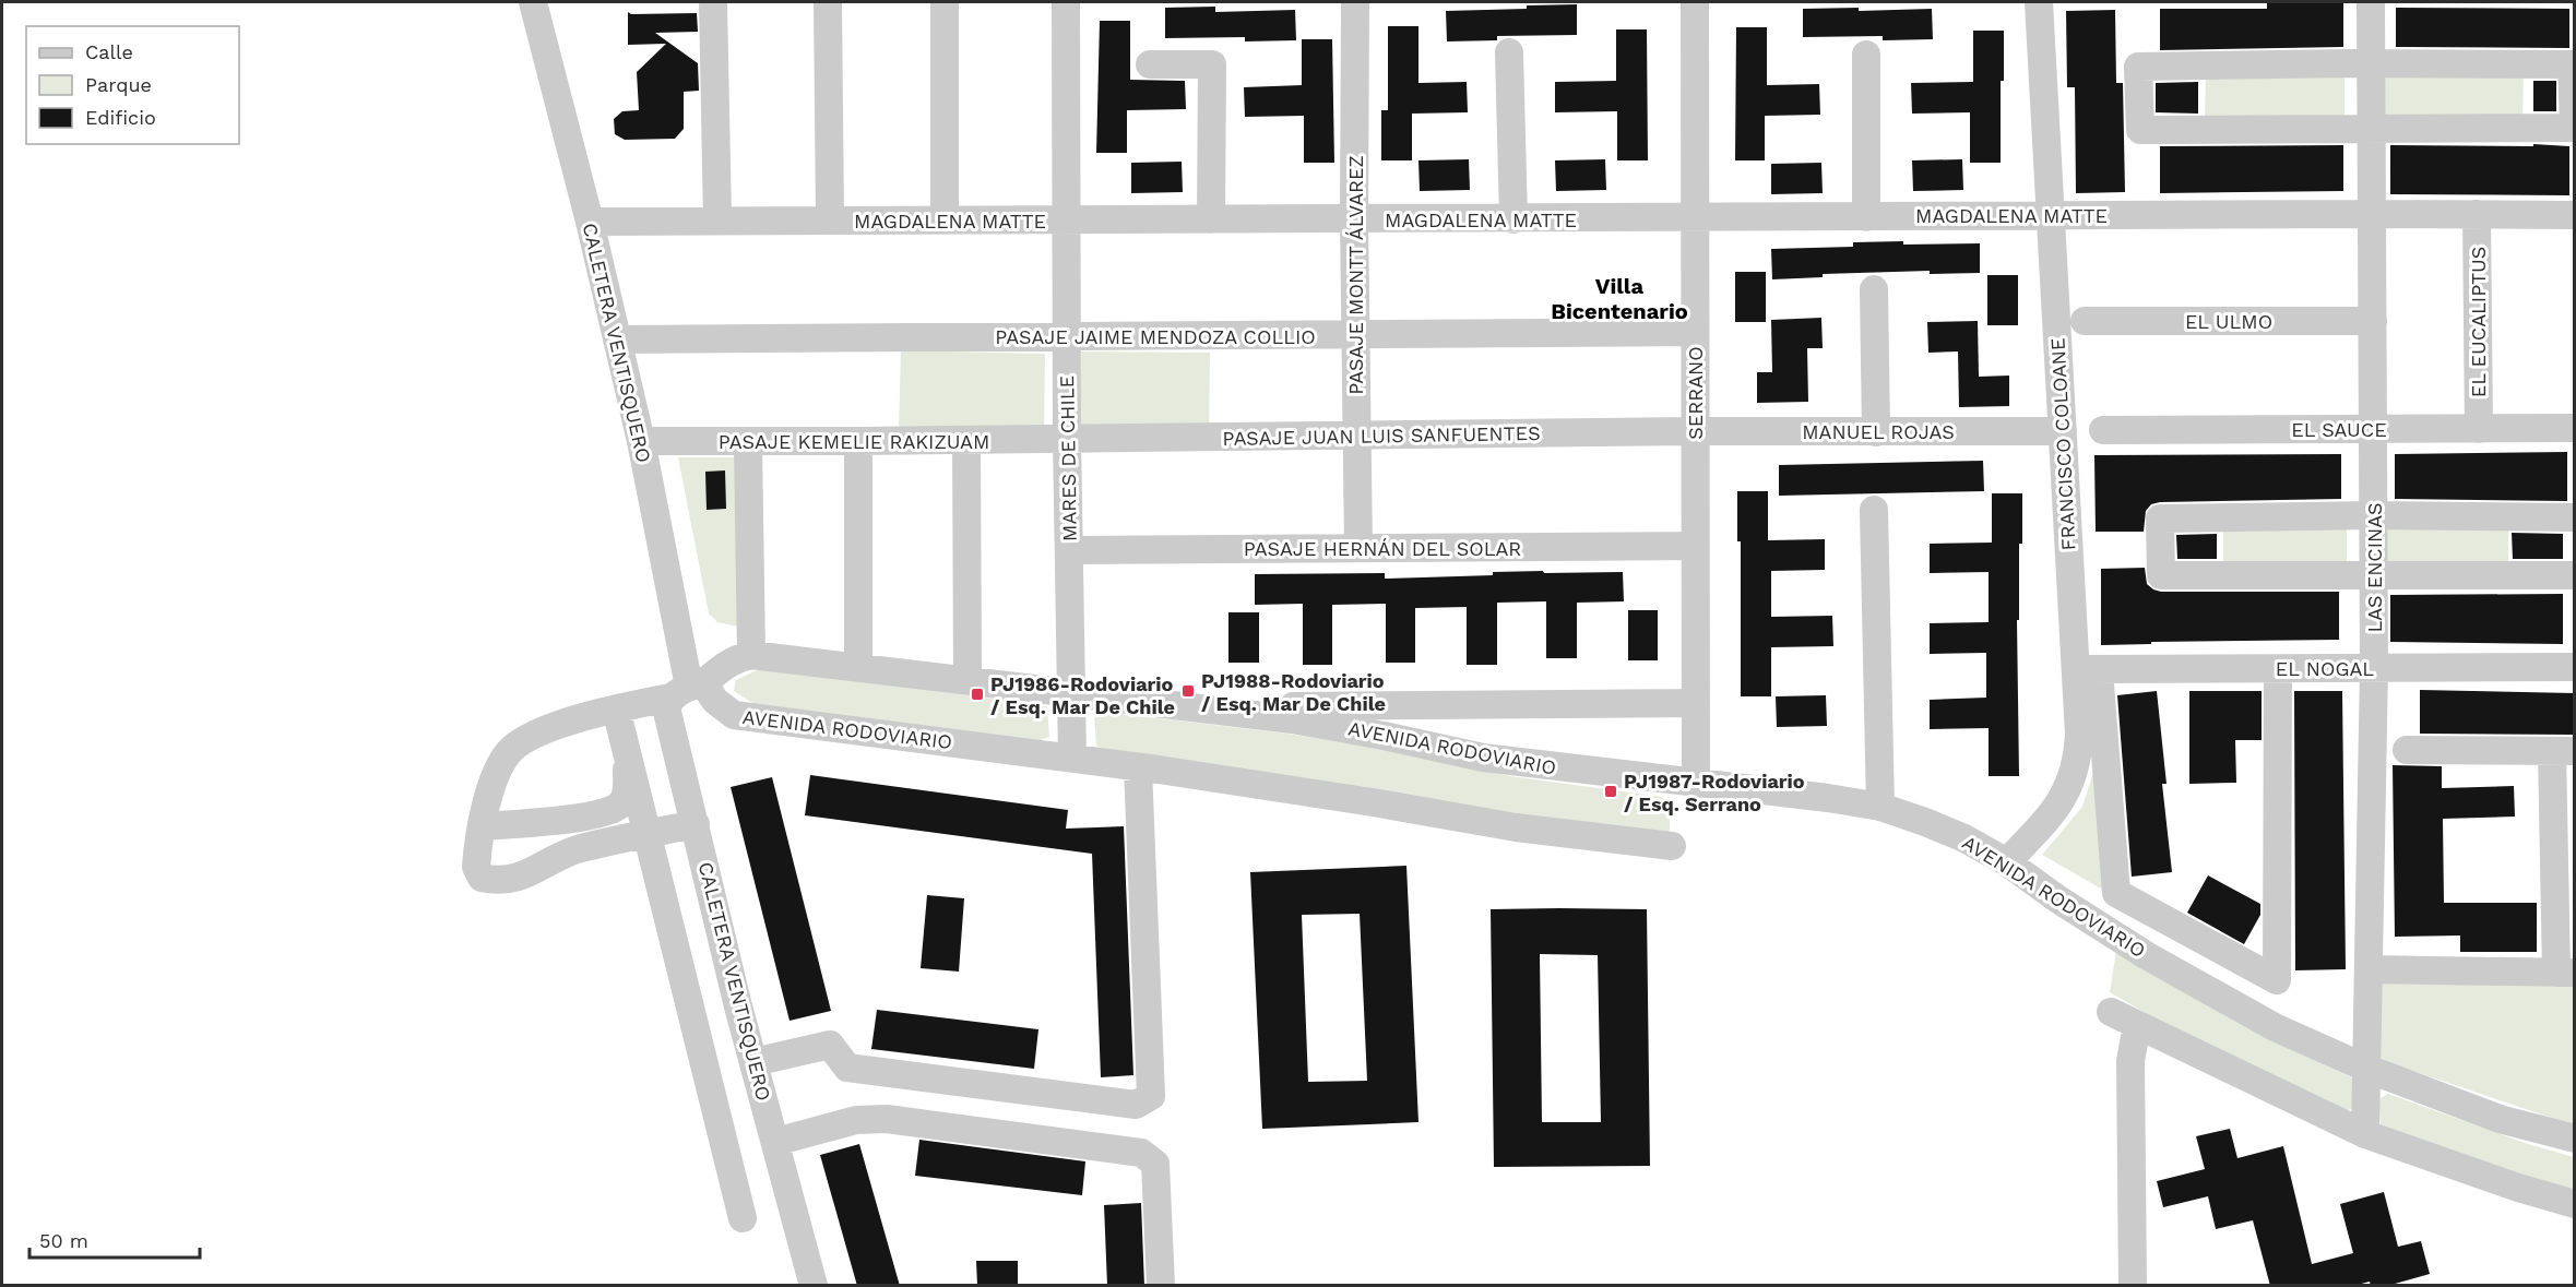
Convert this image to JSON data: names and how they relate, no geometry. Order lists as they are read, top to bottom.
{
  "streets": {
    "street": [
      "MAGDALENA MATTE",
      "PASAJE MONTT ÁLVAREZ",
      "EL ULMO",
      "EL EUCALIPTUS",
      "PASAJE JAIME MENDOZA COLLIO",
      "CALETERA VENTISQUERO",
      "SERRANO",
      "EL SAUCE",
      "MANUEL ROJAS",
      "PASAJE JUAN LUIS SANFUENTES",
      "PASAJE KEMELIE RAKIZUAM",
      "FRANCISCO COLOANE",
      "MARES DE CHILE",
      "PASAJE HERNÁN DEL SOLAR",
      "LAS ENCINAS",
      "EL NOGAL",
      "AVENIDA RODOVIARIO"
    ]
  },
  "crossings": [
    ["MAGDALENA MATTE", "PASAJE MONTT ÁLVAREZ"],
    ["MAGDALENA MATTE", "EL EUCALIPTUS"],
    ["MAGDALENA MATTE", "CALETERA VENTISQUERO"],
    ["MAGDALENA MATTE", "SERRANO"],
    ["MAGDALENA MATTE", "FRANCISCO COLOANE"],
    ["MAGDALENA MATTE", "MARES DE CHILE"],
    ["MAGDALENA MATTE", "LAS ENCINAS"],
    ["PASAJE MONTT ÁLVAREZ", "PASAJE JAIME MENDOZA COLLIO"],
    ["PASAJE MONTT ÁLVAREZ", "PASAJE JUAN LUIS SANFUENTES"],
    ["PASAJE MONTT ÁLVAREZ", "PASAJE HERNÁN DEL SOLAR"],
    ["EL ULMO", "LAS ENCINAS"],
    ["EL EUCALIPTUS", "EL SAUCE"],
    ["PASAJE JAIME MENDOZA COLLIO", "CALETERA VENTISQUERO"],
    ["PASAJE JAIME MENDOZA COLLIO", "SERRANO"],
    ["PASAJE JAIME MENDOZA COLLIO", "MARES DE CHILE"],
    ["CALETERA VENTISQUERO", "PASAJE KEMELIE RAKIZUAM"],
    ["CALETERA VENTISQUERO", "AVENIDA RODOVIARIO"],
    ["SERRANO", "MANUEL ROJAS"],
    ["SERRANO", "PASAJE JUAN LUIS SANFUENTES"],
    ["SERRANO", "PASAJE HERNÁN DEL SOLAR"],
    ["SERRANO", "AVENIDA RODOVIARIO"],
    ["EL SAUCE", "LAS ENCINAS"],
    ["MANUEL ROJAS", "PASAJE JUAN LUIS SANFUENTES"],
    ["MANUEL ROJAS", "FRANCISCO COLOANE"],
    ["PASAJE JUAN LUIS SANFUENTES", "PASAJE KEMELIE RAKIZUAM"],
    ["PASAJE JUAN LUIS SANFUENTES", "MARES DE CHILE"],
    ["PASAJE KEMELIE RAKIZUAM", "MARES DE CHILE"],
    ["FRANCISCO COLOANE", "EL NOGAL"],
    ["FRANCISCO COLOANE", "AVENIDA RODOVIARIO"],
    ["MARES DE CHILE", "PASAJE HERNÁN DEL SOLAR"],
    ["MARES DE CHILE", "AVENIDA RODOVIARIO"],
    ["LAS ENCINAS", "EL NOGAL"],
    ["LAS ENCINAS", "AVENIDA RODOVIARIO"]
  ],
  "districts": ["Villa Bicentenario"],
  "places": {
    "transit": ["PJ1988-Rodoviario / Esq. Mar De Chile", "PJ1986-Rodoviario / Esq. Mar De Chile", "PJ1987-Rodoviario / Esq. Serrano"]
  },
  "legend": ["Calle", "Parque", "Edificio"],
  "scale_bar": "50 m"
}
